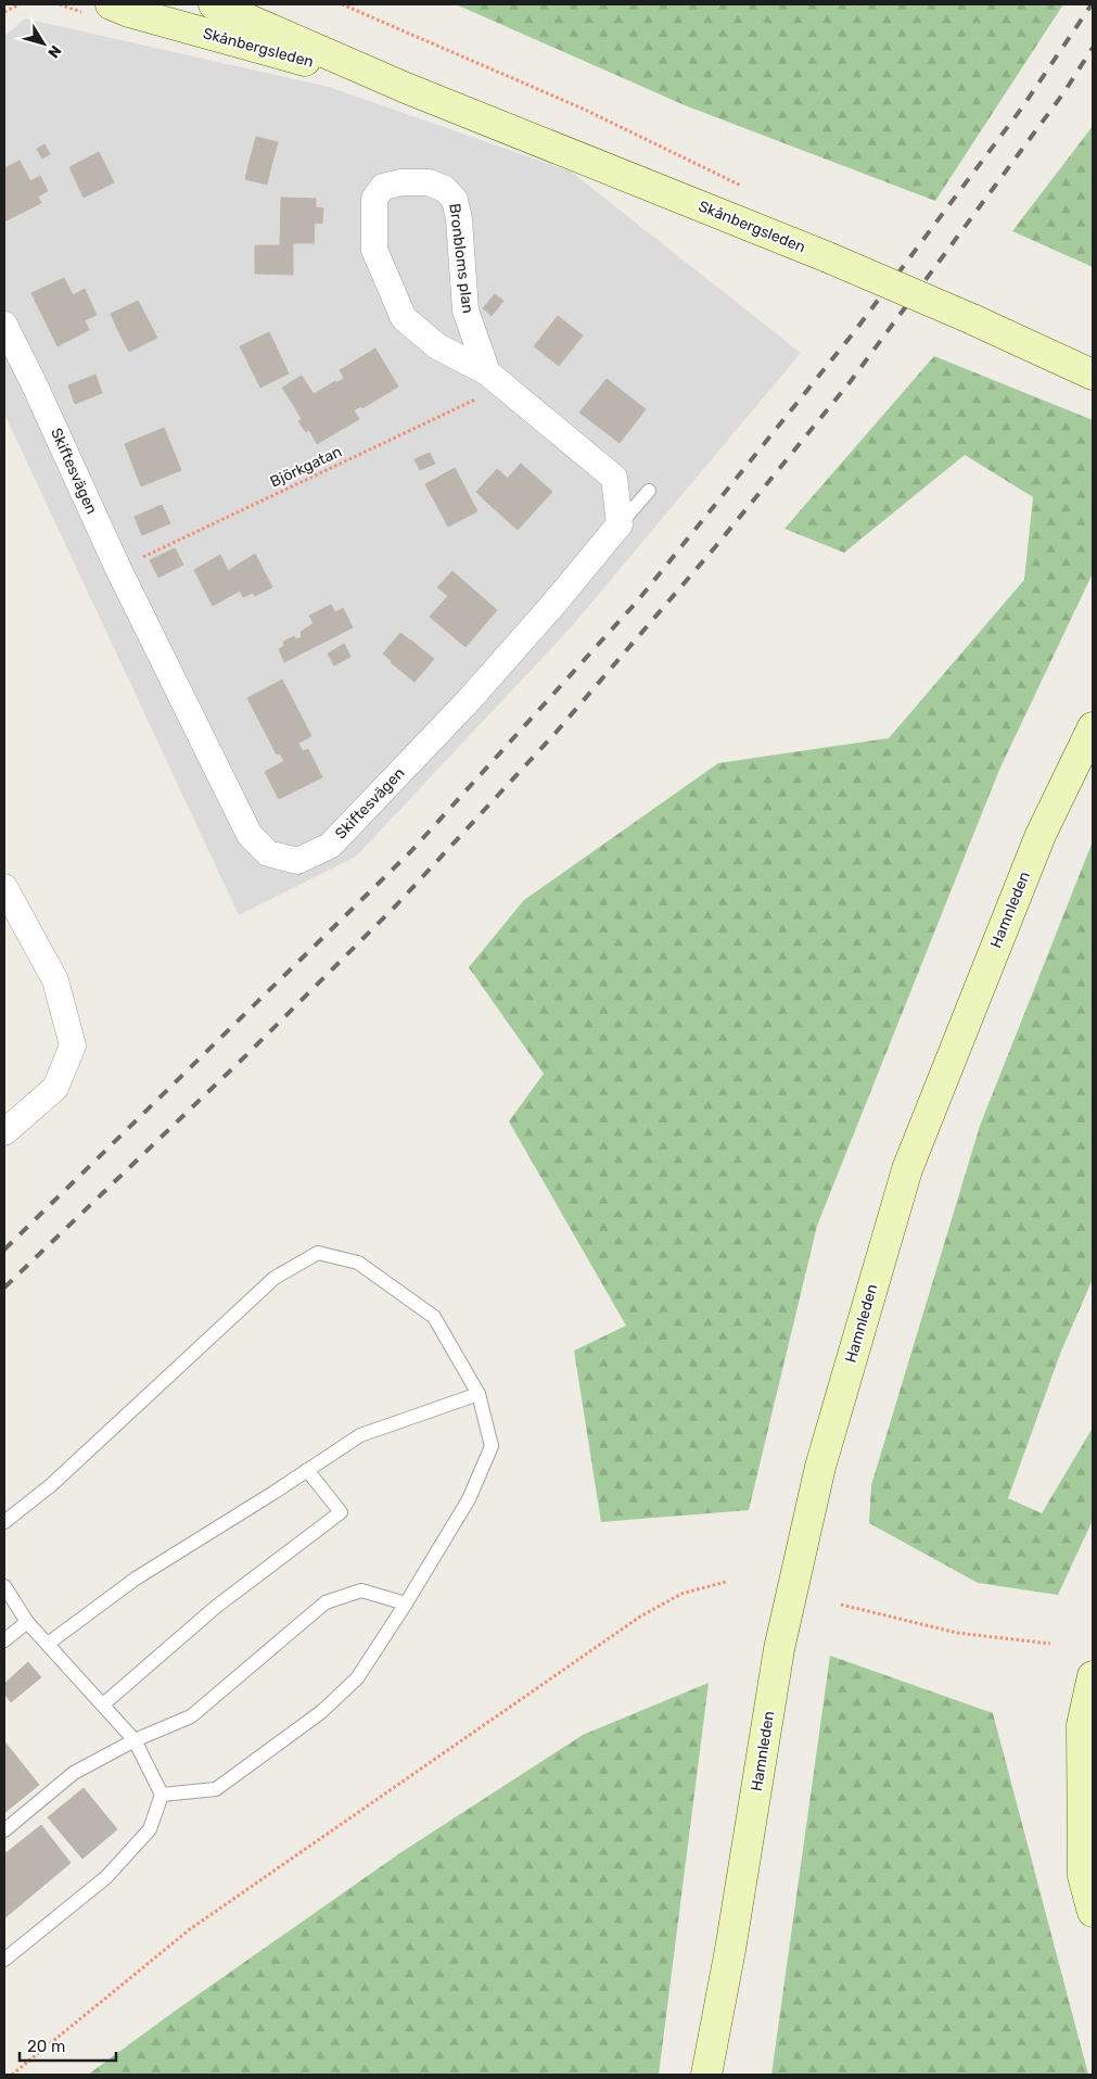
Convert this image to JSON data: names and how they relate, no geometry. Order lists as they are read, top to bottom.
{
  "streets": {
    "main road": ["Skånbergsleden", "Hamnleden"],
    "street": ["Bronbloms plan", "Skiftesvägen"],
    "path": ["Björkgatan"]
  },
  "crossings": [
    ["Bronbloms plan", "Björkgatan"],
    ["Björkgatan", "Skiftesvägen"]
  ],
  "scale_bar": "20 m",
  "north": "bottom right"
}
